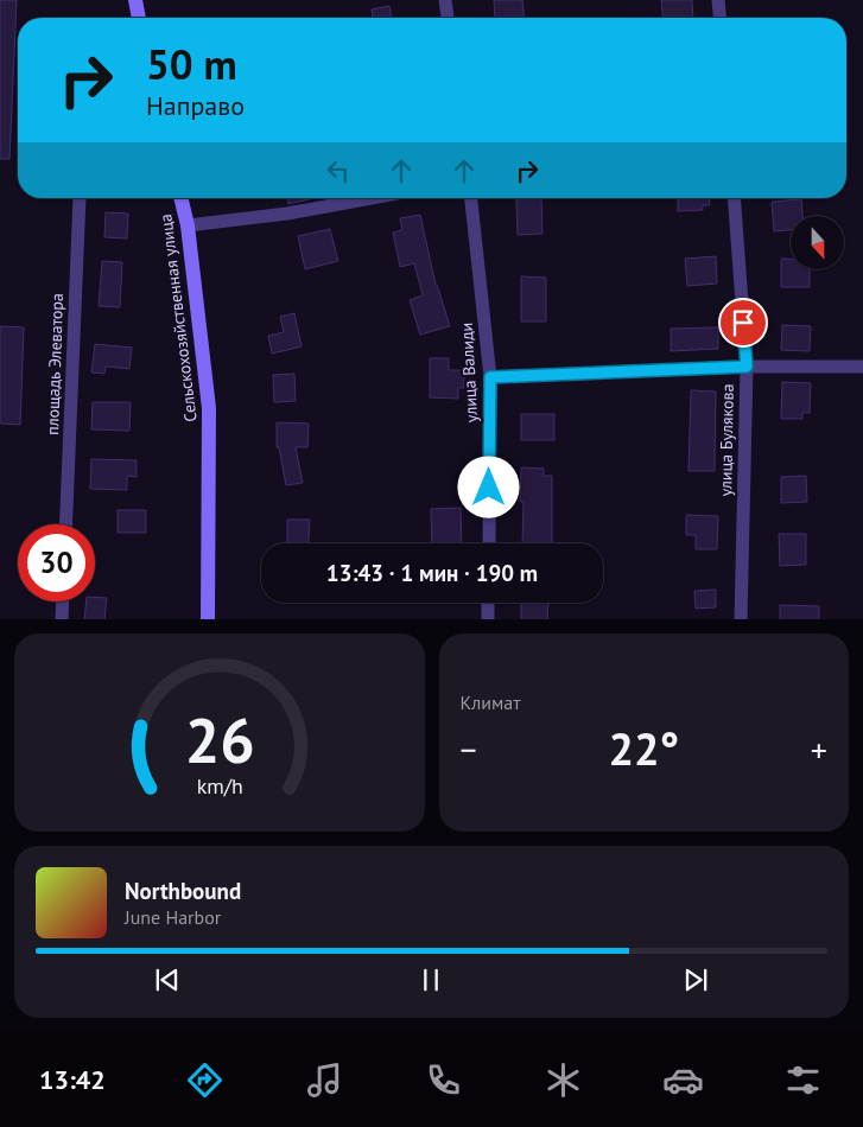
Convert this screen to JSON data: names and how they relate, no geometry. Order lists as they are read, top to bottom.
{
  "streets": {
    "main road": ["Сельскохозяйственная улица"],
    "street": ["площадь Элеватора", "улица Валиди", "улица Булякова"]
  },
  "north": "bottom",
  "page": {
    "turn": ["50 m", "Направо"],
    "limit": "30",
    "trip": "13:43 · 1 мин · 190 m",
    "tile": "Климат",
    "heat": ["−", "22°", "+"],
    "song": ["Northbound", "June Harbor"],
    "tabs": "13:42",
    "gauge": ["26", "km/h"]
  }
}
